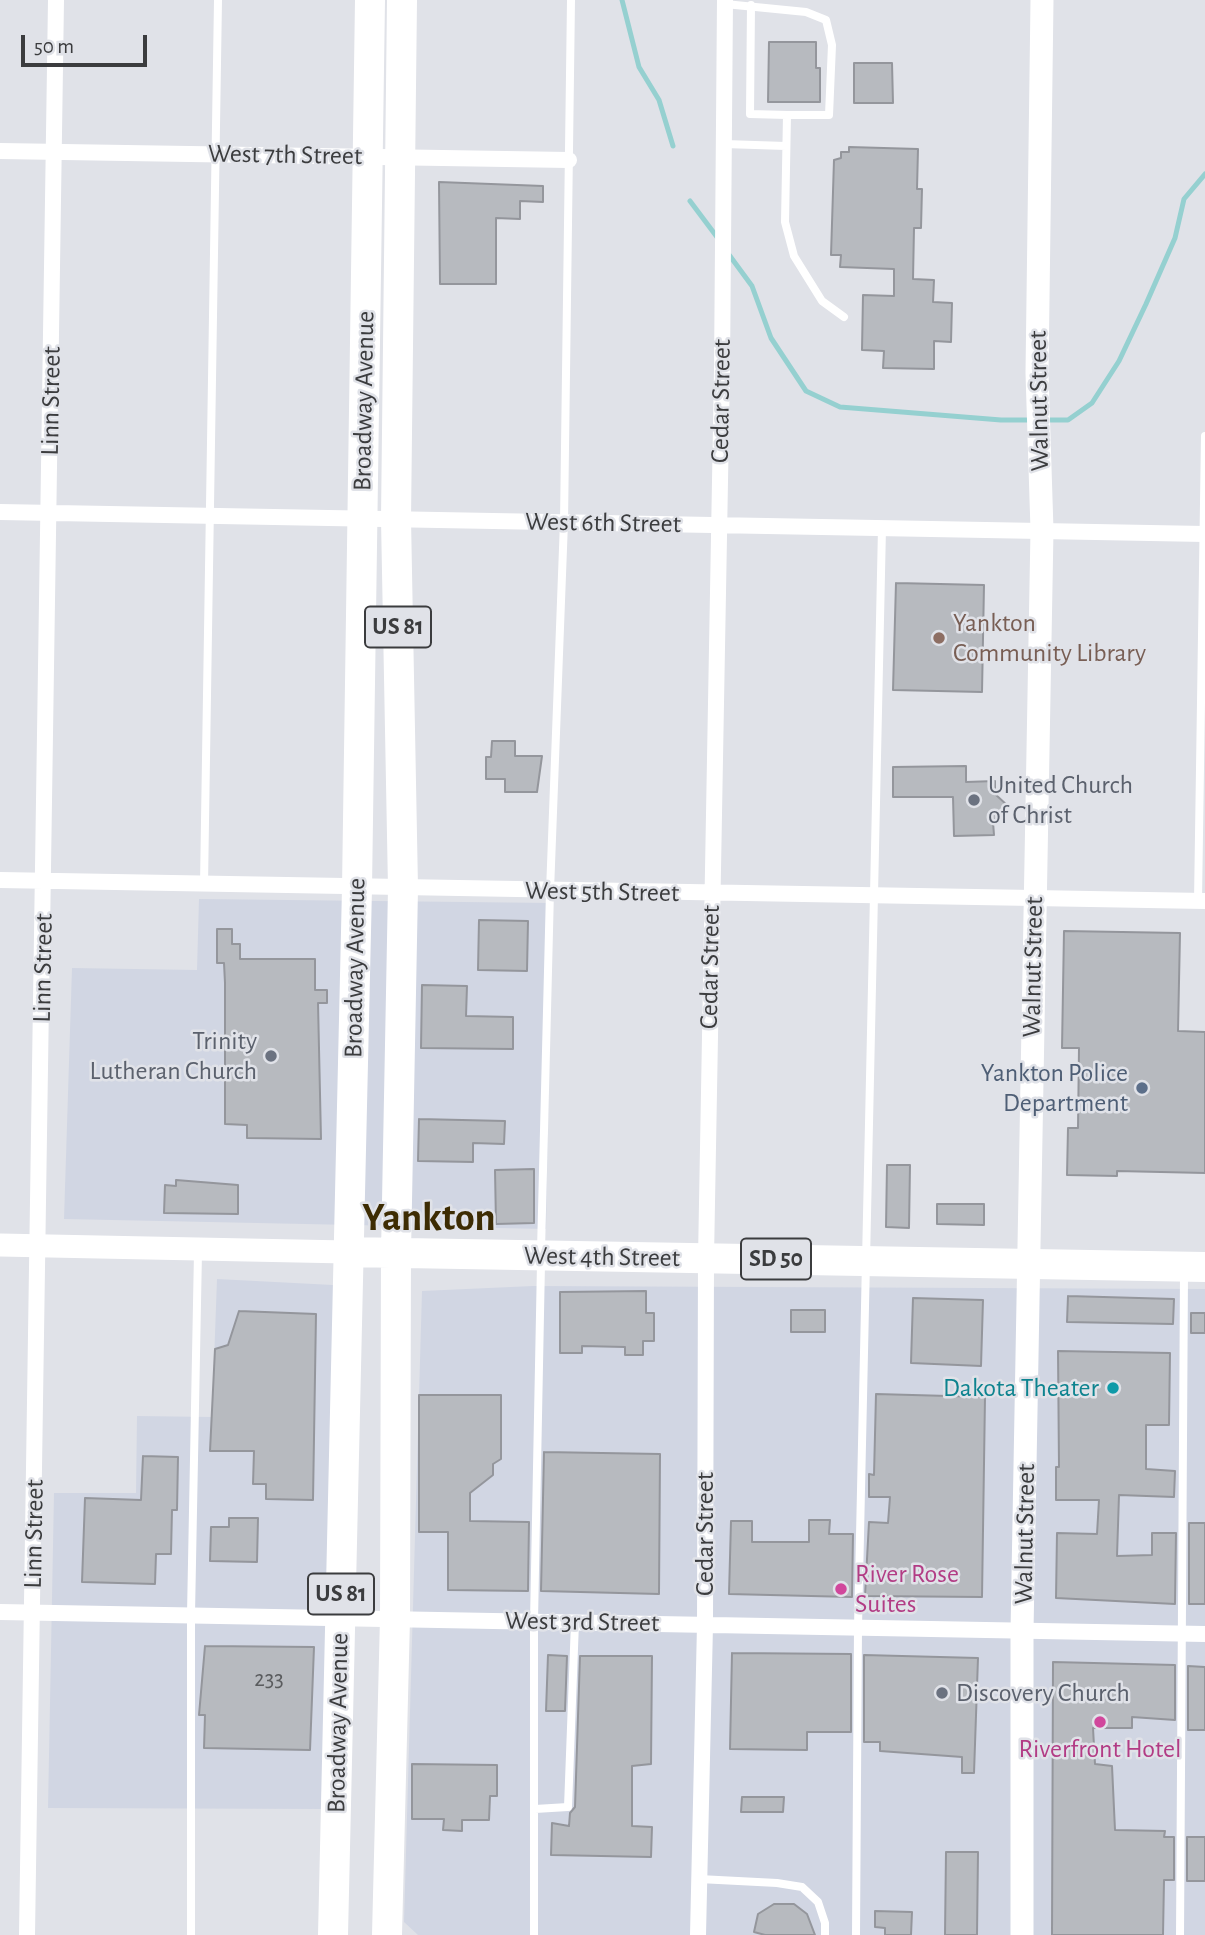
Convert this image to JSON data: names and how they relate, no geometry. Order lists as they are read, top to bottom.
{
  "streets": {
    "highway": [
      "Broadway Avenue",
      "US 81",
      "West 4th Street",
      "SD 50"
    ],
    "street": [
      "West 7th Street",
      "Linn Street",
      "Cedar Street",
      "Walnut Street",
      "West 6th Street",
      "West 5th Street",
      "West 3rd Street"
    ]
  },
  "crossings": [
    ["West 7th Street", "Linn Street"],
    ["West 7th Street", "Broadway Avenue"],
    ["Linn Street", "West 6th Street"],
    ["Linn Street", "West 5th Street"],
    ["Linn Street", "West 4th Street"],
    ["Linn Street", "West 3rd Street"],
    ["Broadway Avenue", "West 6th Street"],
    ["Broadway Avenue", "West 5th Street"],
    ["Broadway Avenue", "West 4th Street"],
    ["Broadway Avenue", "West 3rd Street"],
    ["Cedar Street", "West 6th Street"],
    ["Cedar Street", "West 5th Street"],
    ["Cedar Street", "West 4th Street"],
    ["Cedar Street", "West 3rd Street"],
    ["Walnut Street", "West 6th Street"],
    ["Walnut Street", "West 5th Street"],
    ["Walnut Street", "West 4th Street"],
    ["Walnut Street", "West 3rd Street"]
  ],
  "districts": ["Yankton"],
  "places": [
    "Yankton Community Library",
    "United Church of Christ",
    "Trinity Lutheran Church",
    "Yankton Police Department",
    "Dakota Theater",
    "River Rose Suites",
    "Discovery Church",
    "Riverfront Hotel"
  ],
  "house_numbers": ["233"],
  "scale_bar": "50 m"
}
